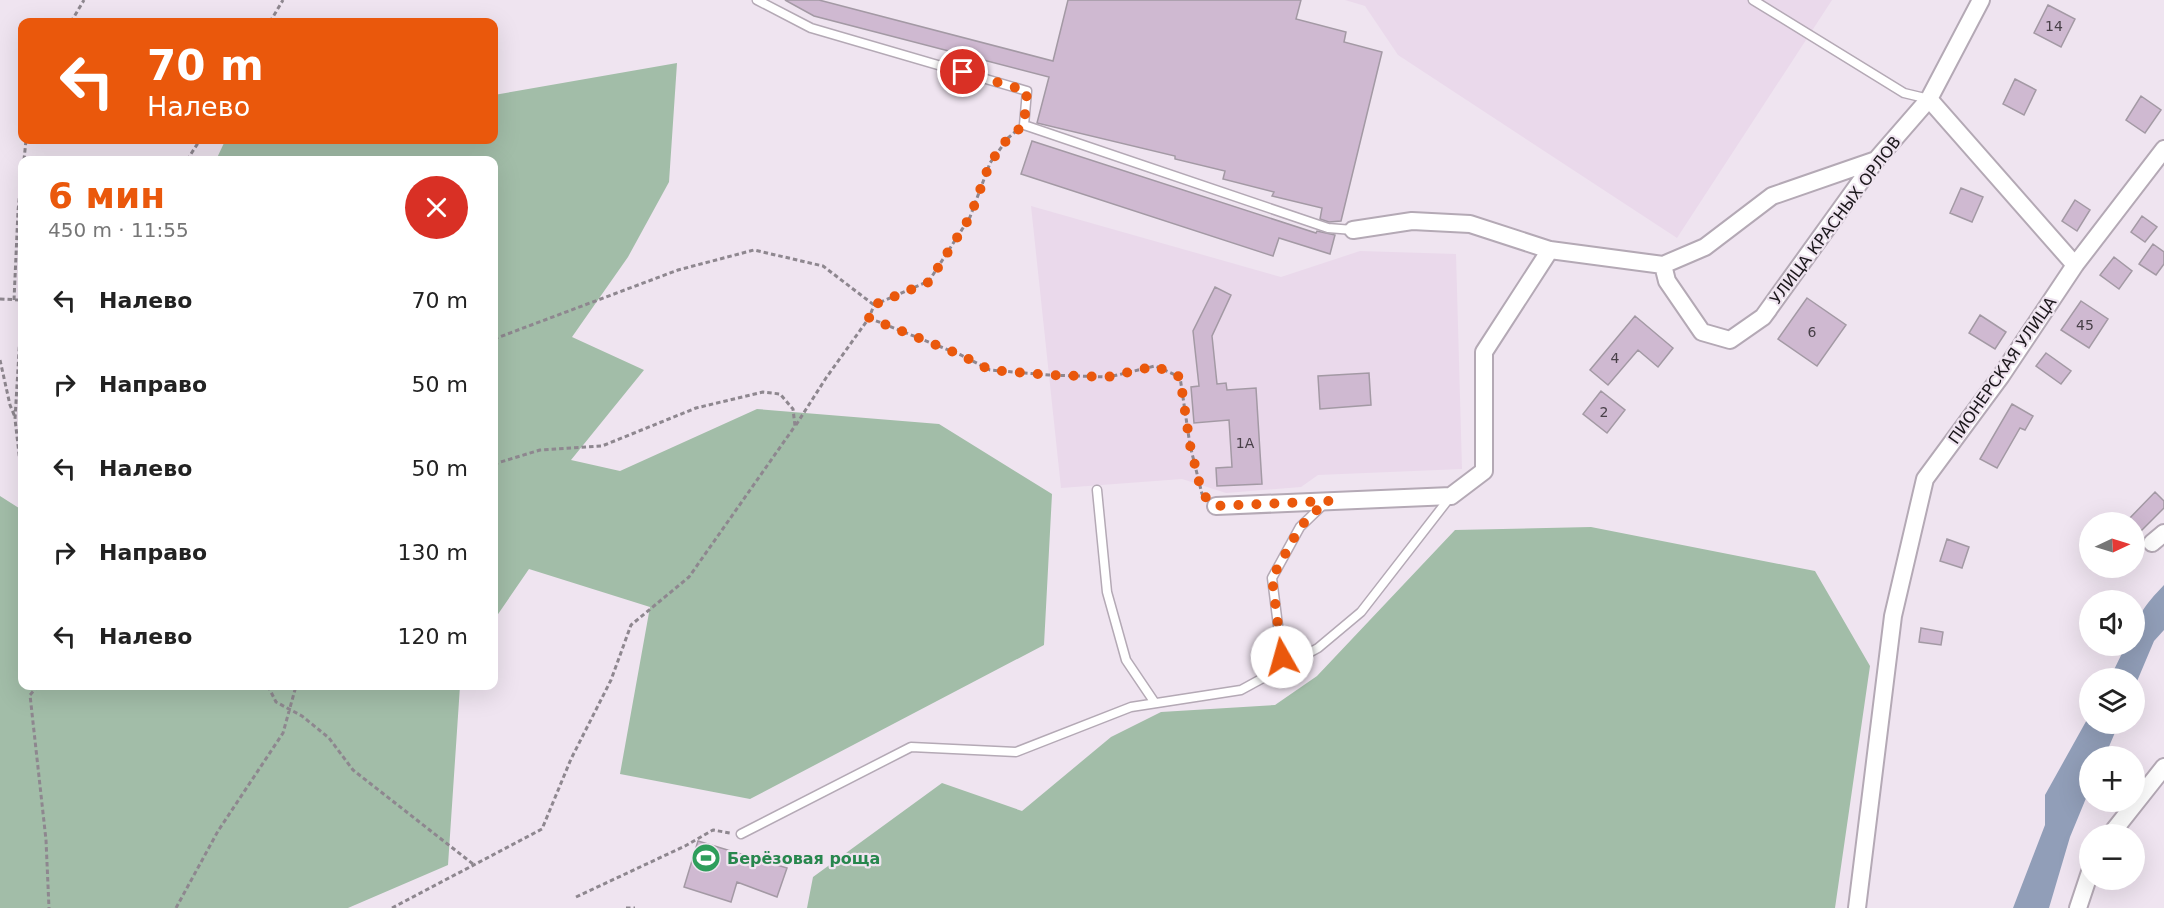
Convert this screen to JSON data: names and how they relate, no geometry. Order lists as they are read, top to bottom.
{
  "streets": {
    "street": ["УЛИЦА КРАСНЫХ ОРЛОВ", "ПИОНЕРСКАЯ УЛИЦА"]
  },
  "places": {
    "sports": ["Берёзовая роща"]
  },
  "house_numbers": [
    "14",
    "45",
    "6",
    "4",
    "2",
    "1А"
  ],
  "north": "right",
  "page": {
    "turn": ["70 m", "Налево"],
    "heading": ["6 мин", "450 m · 11:55"],
    "list": [
      {
        "name": "Налево",
        "value": "70 m"
      },
      {
        "name": "Направо",
        "value": "50 m"
      },
      {
        "name": "Налево",
        "value": "50 m"
      },
      {
        "name": "Направо",
        "value": "130 m"
      },
      {
        "name": "Налево",
        "value": "120 m"
      }
    ],
    "map_buttons": ["+", "−"]
  }
}
